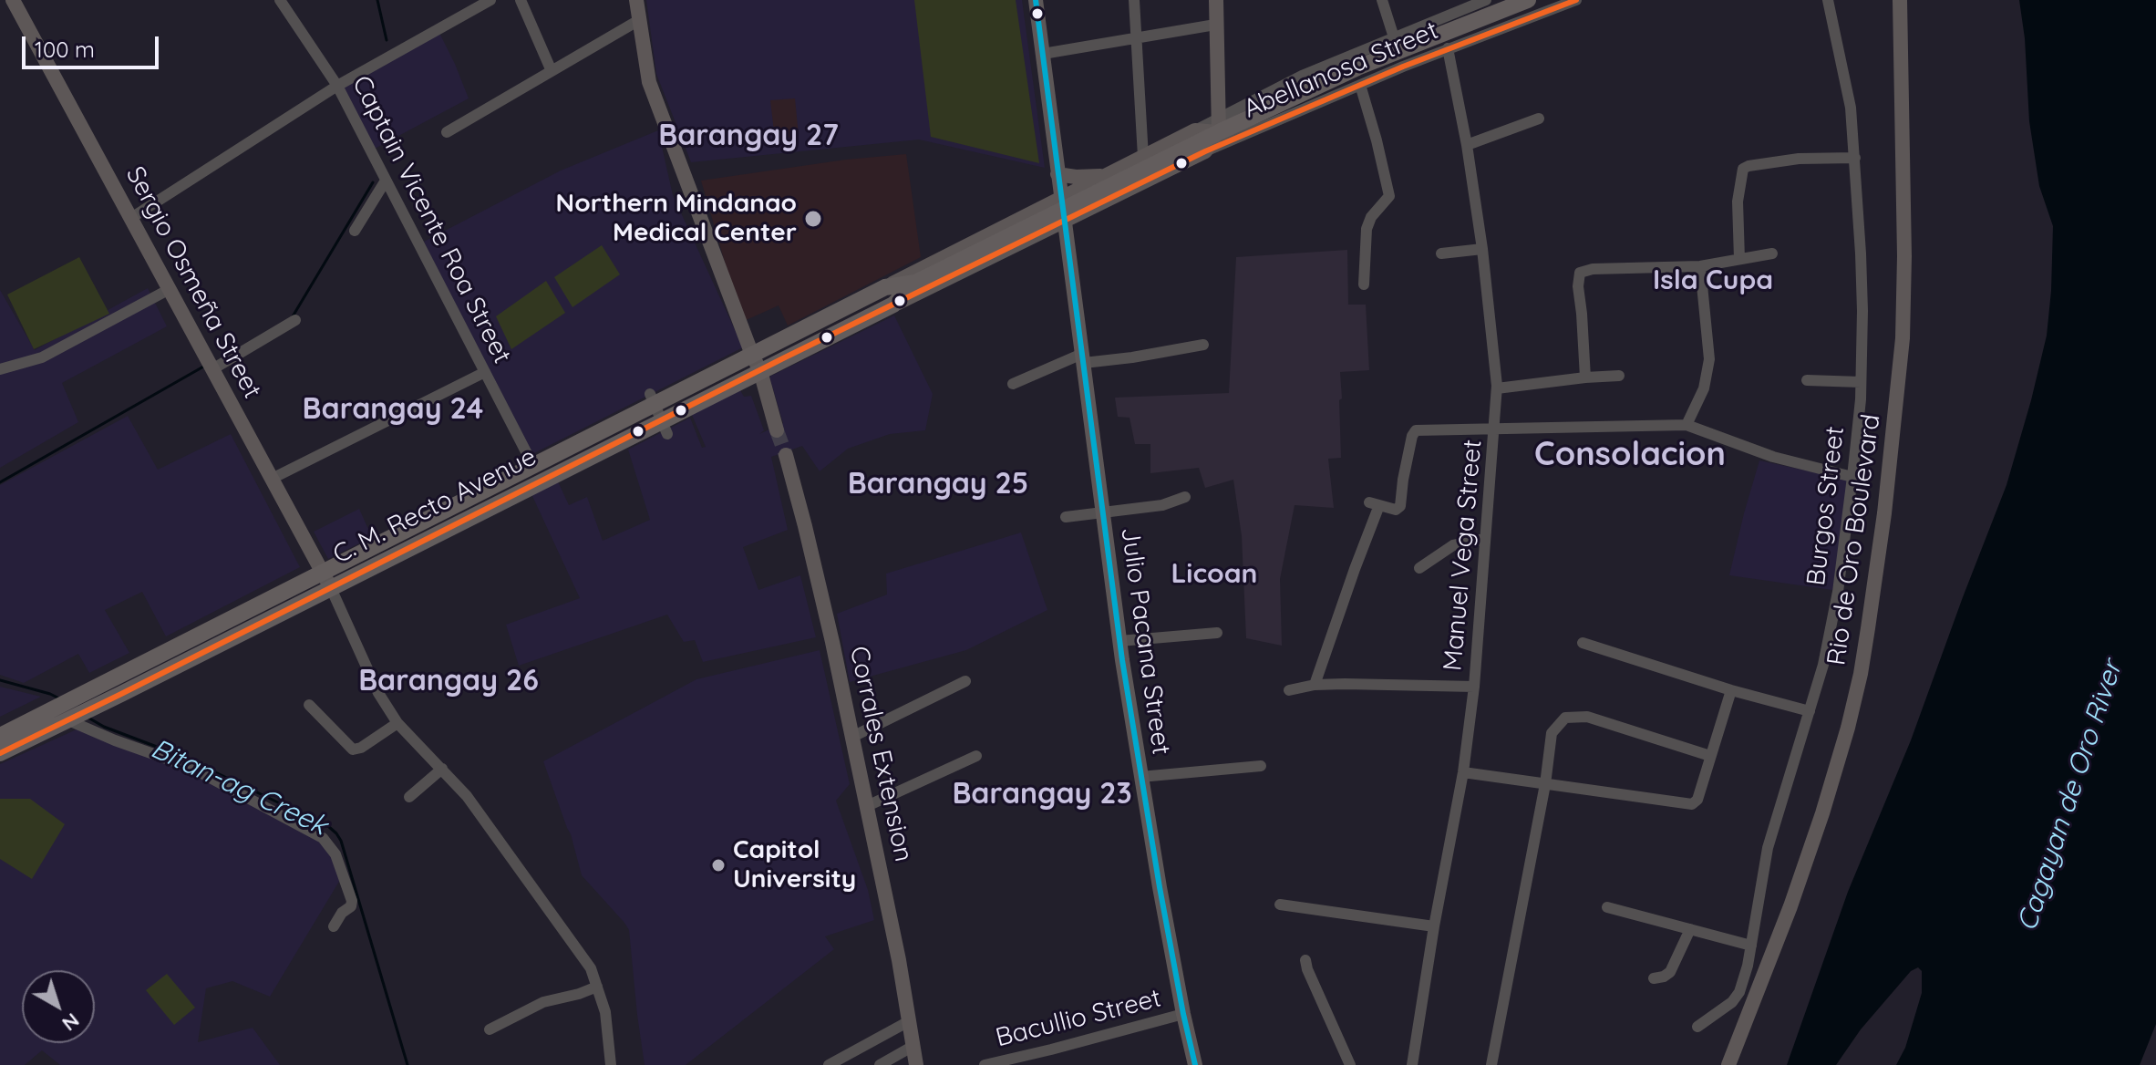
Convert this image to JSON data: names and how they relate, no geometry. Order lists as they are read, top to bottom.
{
  "streets": {
    "highway": ["C. M. Recto Avenue"],
    "main road": [
      "Sergio Osmeña Street",
      "Rio de Oro Boulevard",
      "Julio Pacana Street",
      "Corrales Extension"
    ],
    "street": [
      "Abellanosa Street",
      "Captain Vicente Roa Street",
      "Burgos Street",
      "Manuel Vega Street",
      "Bacullio Street"
    ]
  },
  "crossings": [
    ["Abellanosa Street", "C. M. Recto Avenue"],
    ["Abellanosa Street", "Manuel Vega Street"],
    ["Captain Vicente Roa Street", "C. M. Recto Avenue"],
    ["Sergio Osmeña Street", "C. M. Recto Avenue"],
    ["C. M. Recto Avenue", "Julio Pacana Street"],
    ["Julio Pacana Street", "Bacullio Street"]
  ],
  "districts": [
    "Barangay 27",
    "Isla Cupa",
    "Barangay 24",
    "Consolacion",
    "Barangay 25",
    "Licoan",
    "Barangay 26",
    "Barangay 23"
  ],
  "water": ["Bitan-ag Creek", "Cagayan de Oro River"],
  "places": ["Northern Mindanao Medical Center", "Capitol University"],
  "scale_bar": "100 m",
  "north": "bottom right"
}
